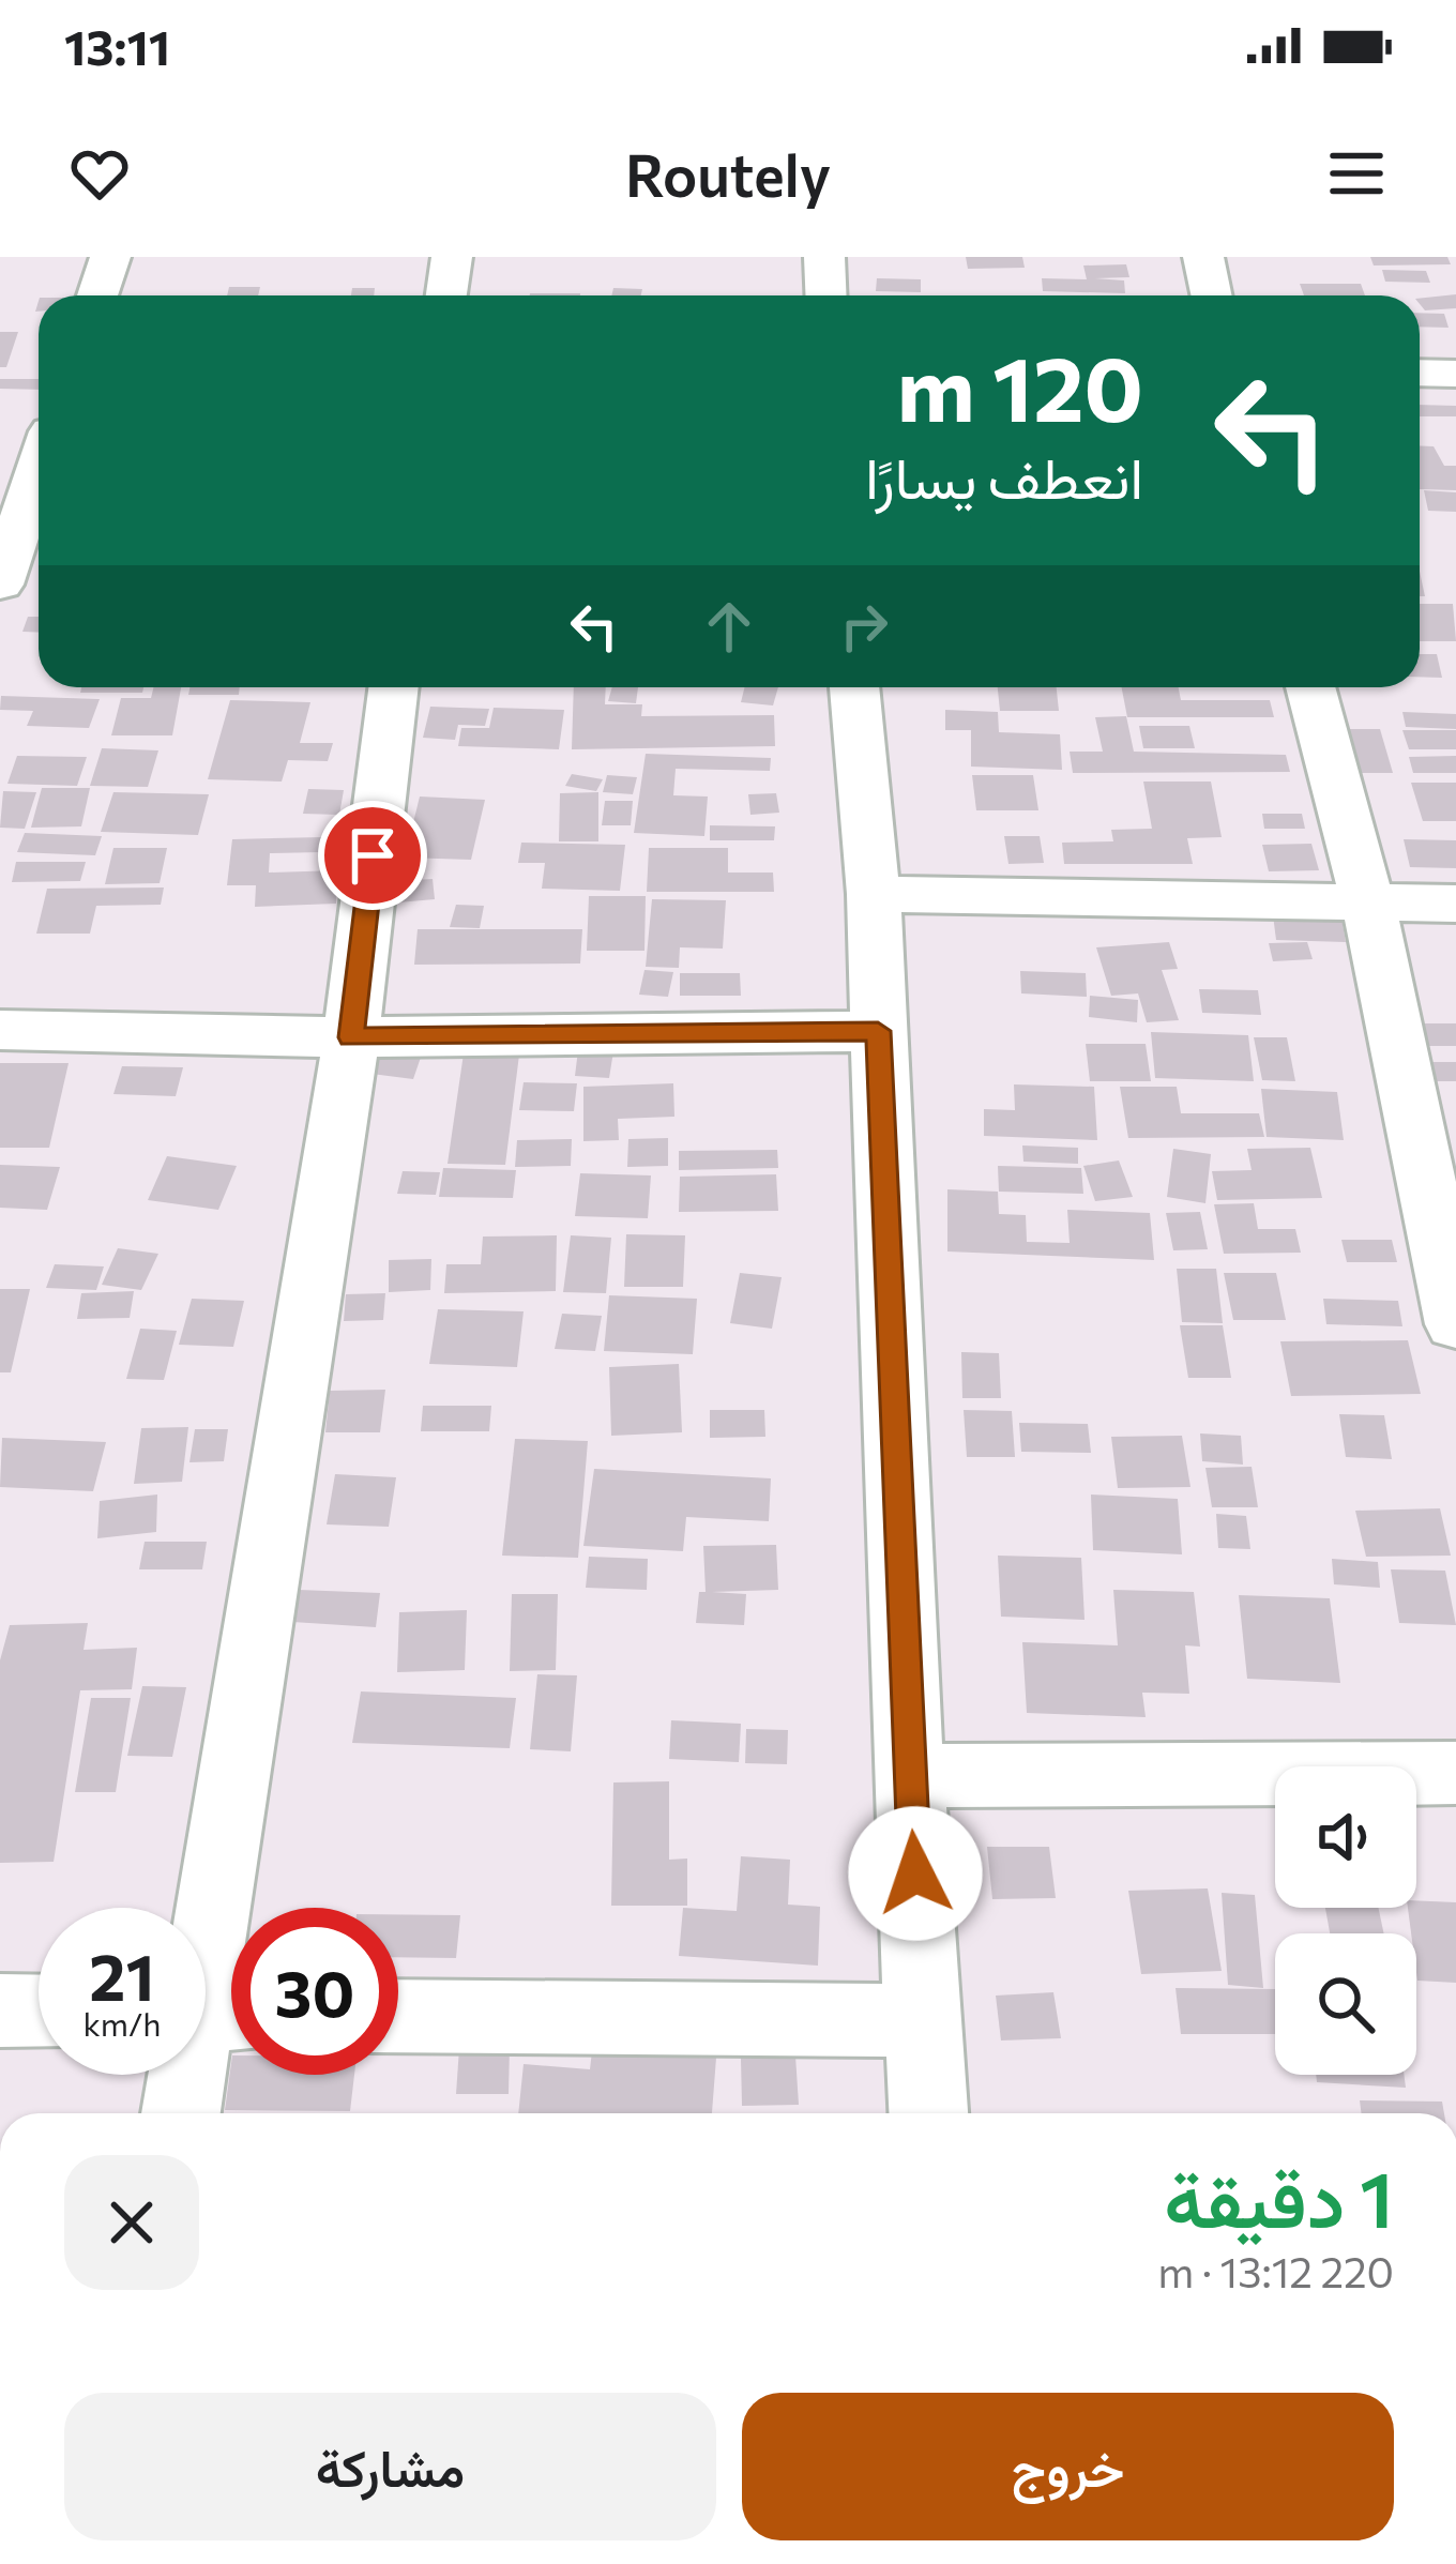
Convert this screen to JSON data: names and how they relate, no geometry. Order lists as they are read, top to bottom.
{
  "page": {
    "status": "13:11",
    "header": "Routely",
    "turn": ["120 m", "انعطف يسارًا"],
    "speed": "21 km/h",
    "limit": "30",
    "heading": ["1 دقيقة", "220 m · 13:12"],
    "buttons": ["خروج", "مشاركة"]
  }
}
